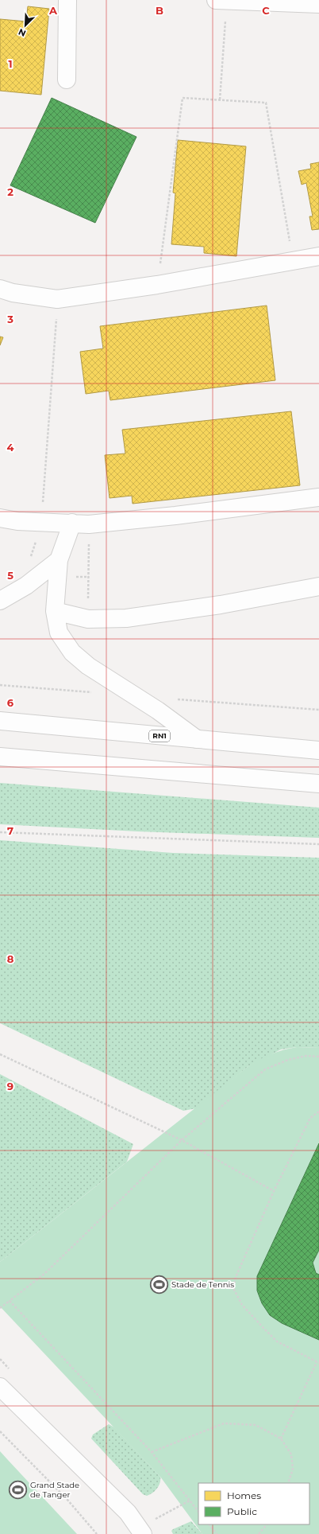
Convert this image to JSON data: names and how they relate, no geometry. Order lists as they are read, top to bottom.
{
  "streets": {
    "main road": ["RN1"]
  },
  "places": {
    "sports": ["Stade de Tennis", "Grand Stade de Tanger"]
  },
  "legend": ["Homes", "Public"],
  "north": "bottom left",
  "grid": {
    "columns": ["A", "B", "C"],
    "rows": [
      "1",
      "2",
      "3",
      "4",
      "5",
      "6",
      "7",
      "8",
      "9"
    ]
  }
}
